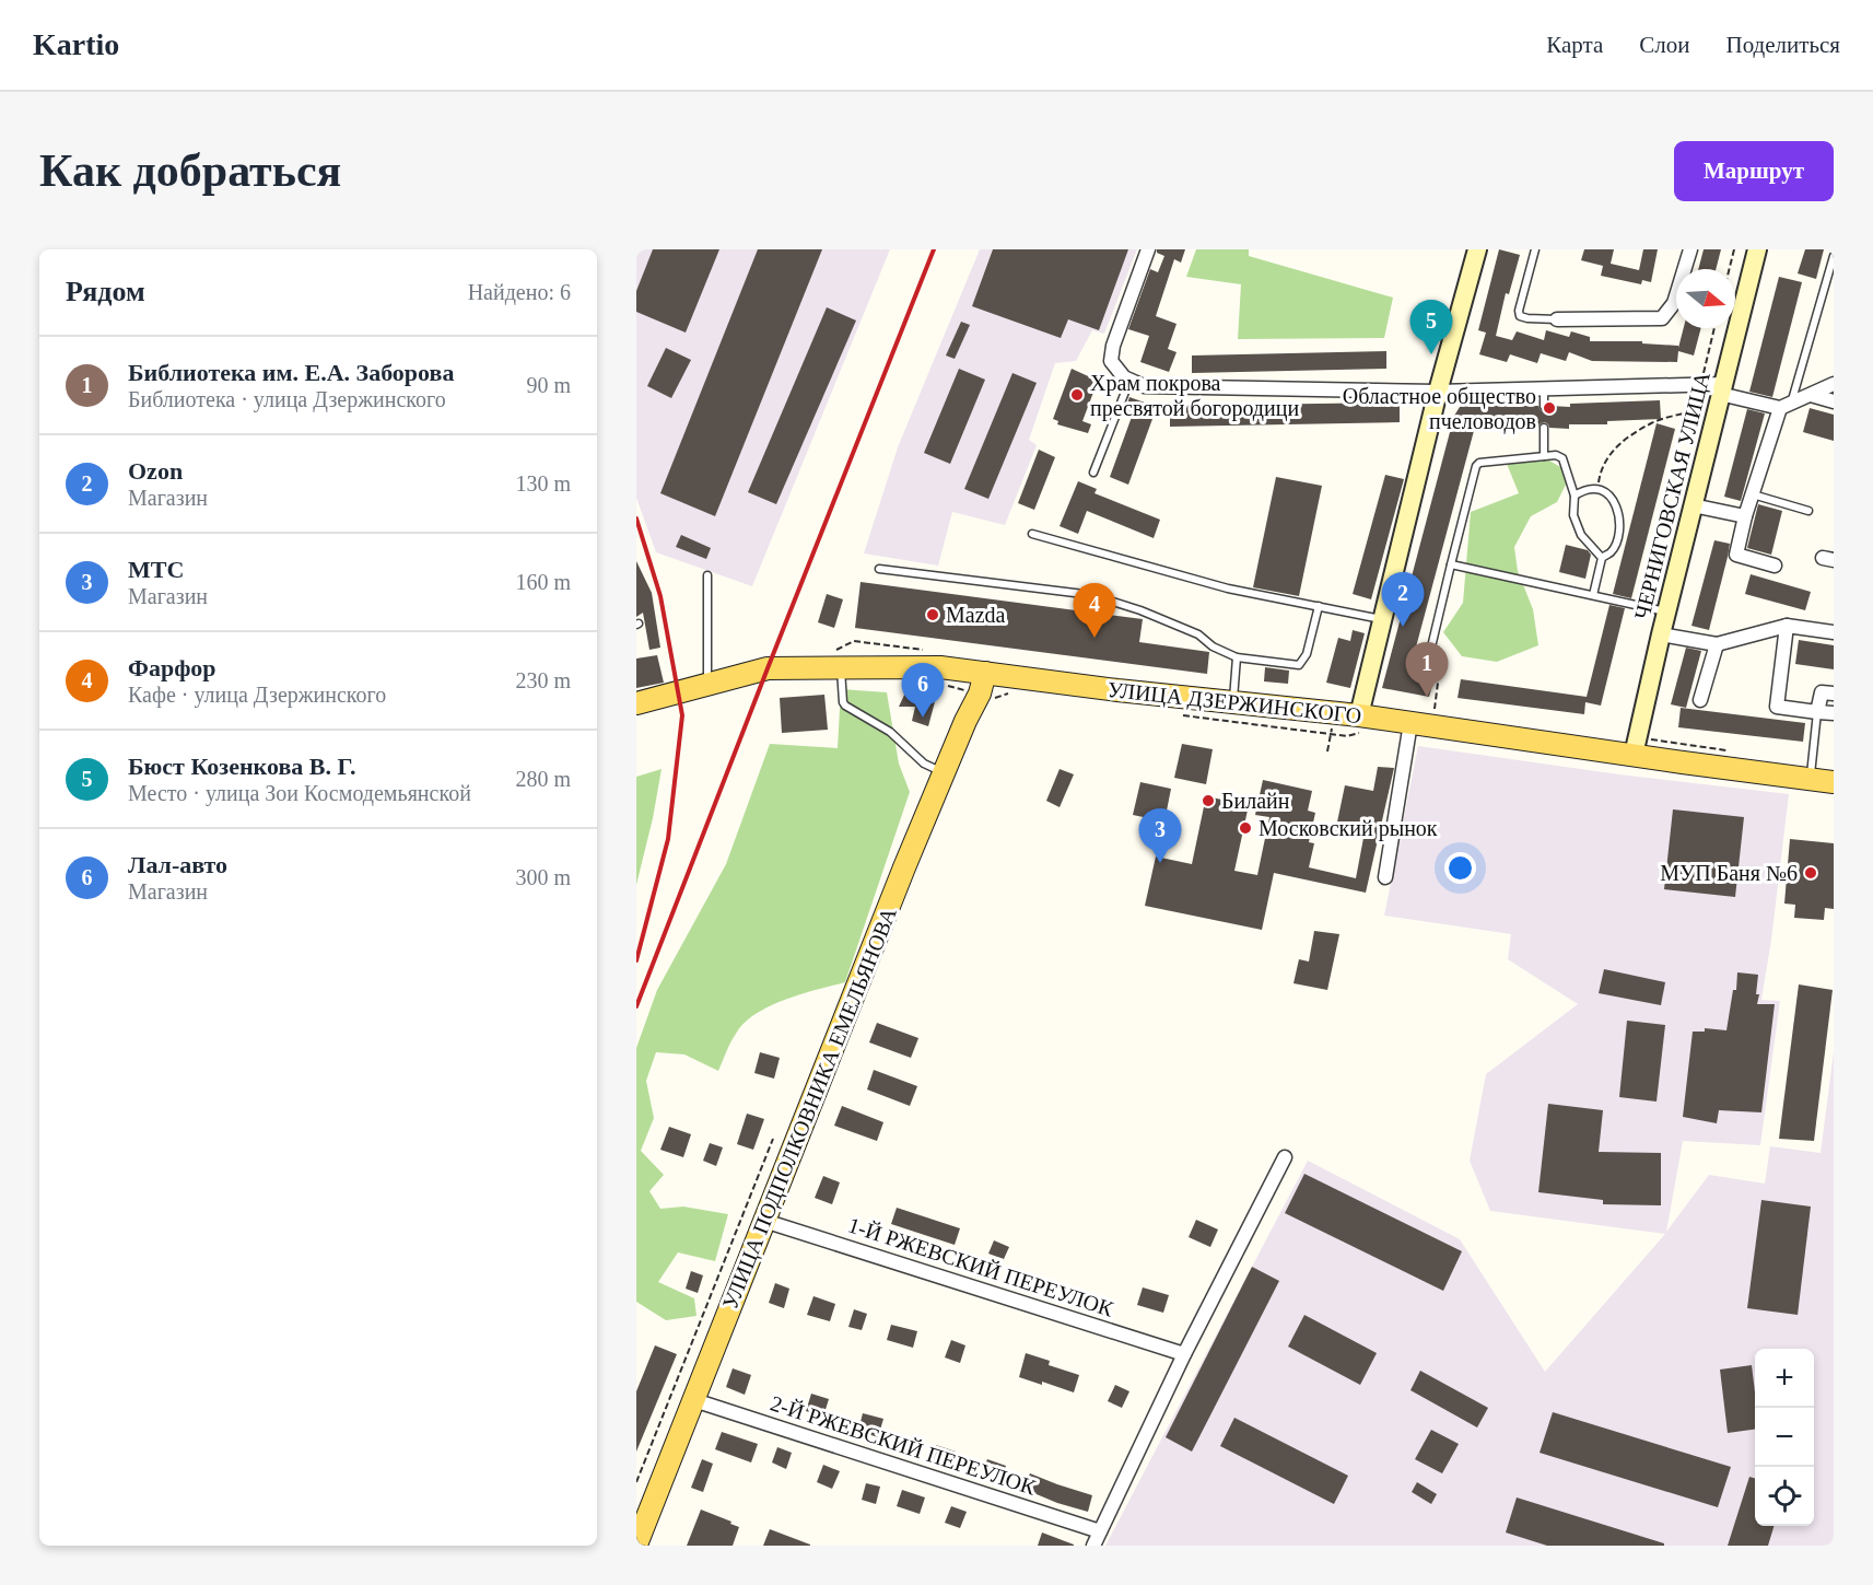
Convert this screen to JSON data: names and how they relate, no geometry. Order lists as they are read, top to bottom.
{
  "streets": {
    "main road": ["ЧЕРНИГОВСКАЯ УЛИЦА", "УЛИЦА ДЗЕРЖИНСКОГО", "УЛИЦА ПОДПОЛКОВНИКА ЕМЕЛЬЯНОВА"],
    "street": ["1-Й РЖЕВСКИЙ ПЕРЕУЛОК", "2-Й РЖЕВСКИЙ ПЕРЕУЛОК"]
  },
  "crossings": [
    ["ЧЕРНИГОВСКАЯ УЛИЦА", "УЛИЦА ДЗЕРЖИНСКОГО"],
    ["УЛИЦА ДЗЕРЖИНСКОГО", "УЛИЦА ПОДПОЛКОВНИКА ЕМЕЛЬЯНОВА"],
    ["УЛИЦА ПОДПОЛКОВНИКА ЕМЕЛЬЯНОВА", "1-Й РЖЕВСКИЙ ПЕРЕУЛОК"],
    ["УЛИЦА ПОДПОЛКОВНИКА ЕМЕЛЬЯНОВА", "2-Й РЖЕВСКИЙ ПЕРЕУЛОК"]
  ],
  "places": [
    "Храм покрова пресвятой богородици",
    "Областное общество пчеловодов",
    "Mazda",
    "Билайн",
    "Московский рынок",
    "МУП Баня №6"
  ],
  "north": "right",
  "page": {
    "header": "Kartio",
    "nav": ["Карта", "Слои", "Поделиться"],
    "buttons": "Маршрут",
    "title": "Как добраться",
    "heading": ["Рядом", "Найдено: 6"],
    "pins": [
      "5",
      "2",
      "4",
      "1",
      "6",
      "3"
    ],
    "list": [
      {
        "mark": "1",
        "name": "Библиотека им. Е.А. Заборова",
        "note": "Библиотека · улица Дзержинского",
        "value": "90 m"
      },
      {
        "mark": "2",
        "name": "Ozon",
        "note": "Магазин",
        "value": "130 m"
      },
      {
        "mark": "3",
        "name": "МТС",
        "note": "Магазин",
        "value": "160 m"
      },
      {
        "mark": "4",
        "name": "Фарфор",
        "note": "Кафе · улица Дзержинского",
        "value": "230 m"
      },
      {
        "mark": "5",
        "name": "Бюст Козенкова В. Г.",
        "note": "Место · улица Зои Космодемьянской",
        "value": "280 m"
      },
      {
        "mark": "6",
        "name": "Лал-авто",
        "note": "Магазин",
        "value": "300 m"
      }
    ],
    "map_buttons": ["+", "−"]
  }
}
